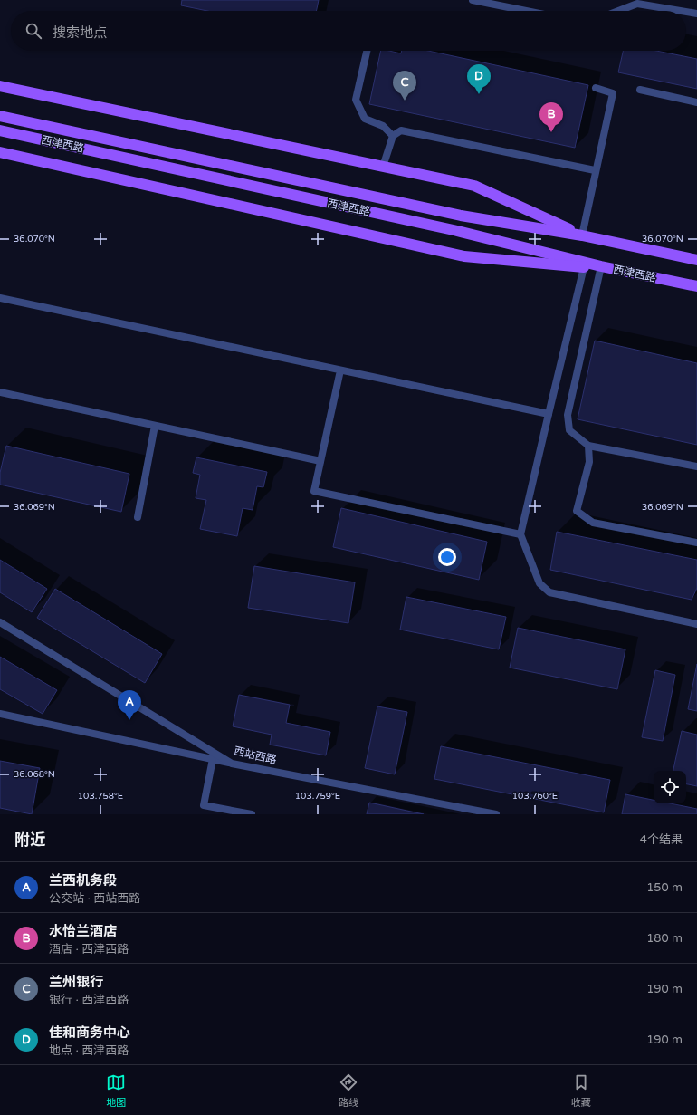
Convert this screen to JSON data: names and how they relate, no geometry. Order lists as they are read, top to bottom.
{
  "streets": {
    "main road": ["西津西路"],
    "street": ["西站西路"]
  },
  "page": {
    "search": "搜索地点",
    "pins": [
      "D",
      "C",
      "B",
      "A"
    ],
    "heading": ["附近", "4个结果"],
    "list": [
      {
        "mark": "A",
        "name": "兰西机务段",
        "note": "公交站 · 西站西路",
        "value": "150 m"
      },
      {
        "mark": "B",
        "name": "水怡兰酒店",
        "note": "酒店 · 西津西路",
        "value": "180 m"
      },
      {
        "mark": "C",
        "name": "兰州银行",
        "note": "银行 · 西津西路",
        "value": "190 m"
      },
      {
        "mark": "D",
        "name": "佳和商务中心",
        "note": "地点 · 西津西路",
        "value": "190 m"
      }
    ],
    "nav": ["地图", "路线", "收藏"]
  },
  "coordinates": [
    "36.070°N",
    "36.069°N",
    "36.068°N",
    "103.758°E",
    "103.759°E",
    "103.760°E"
  ]
}
